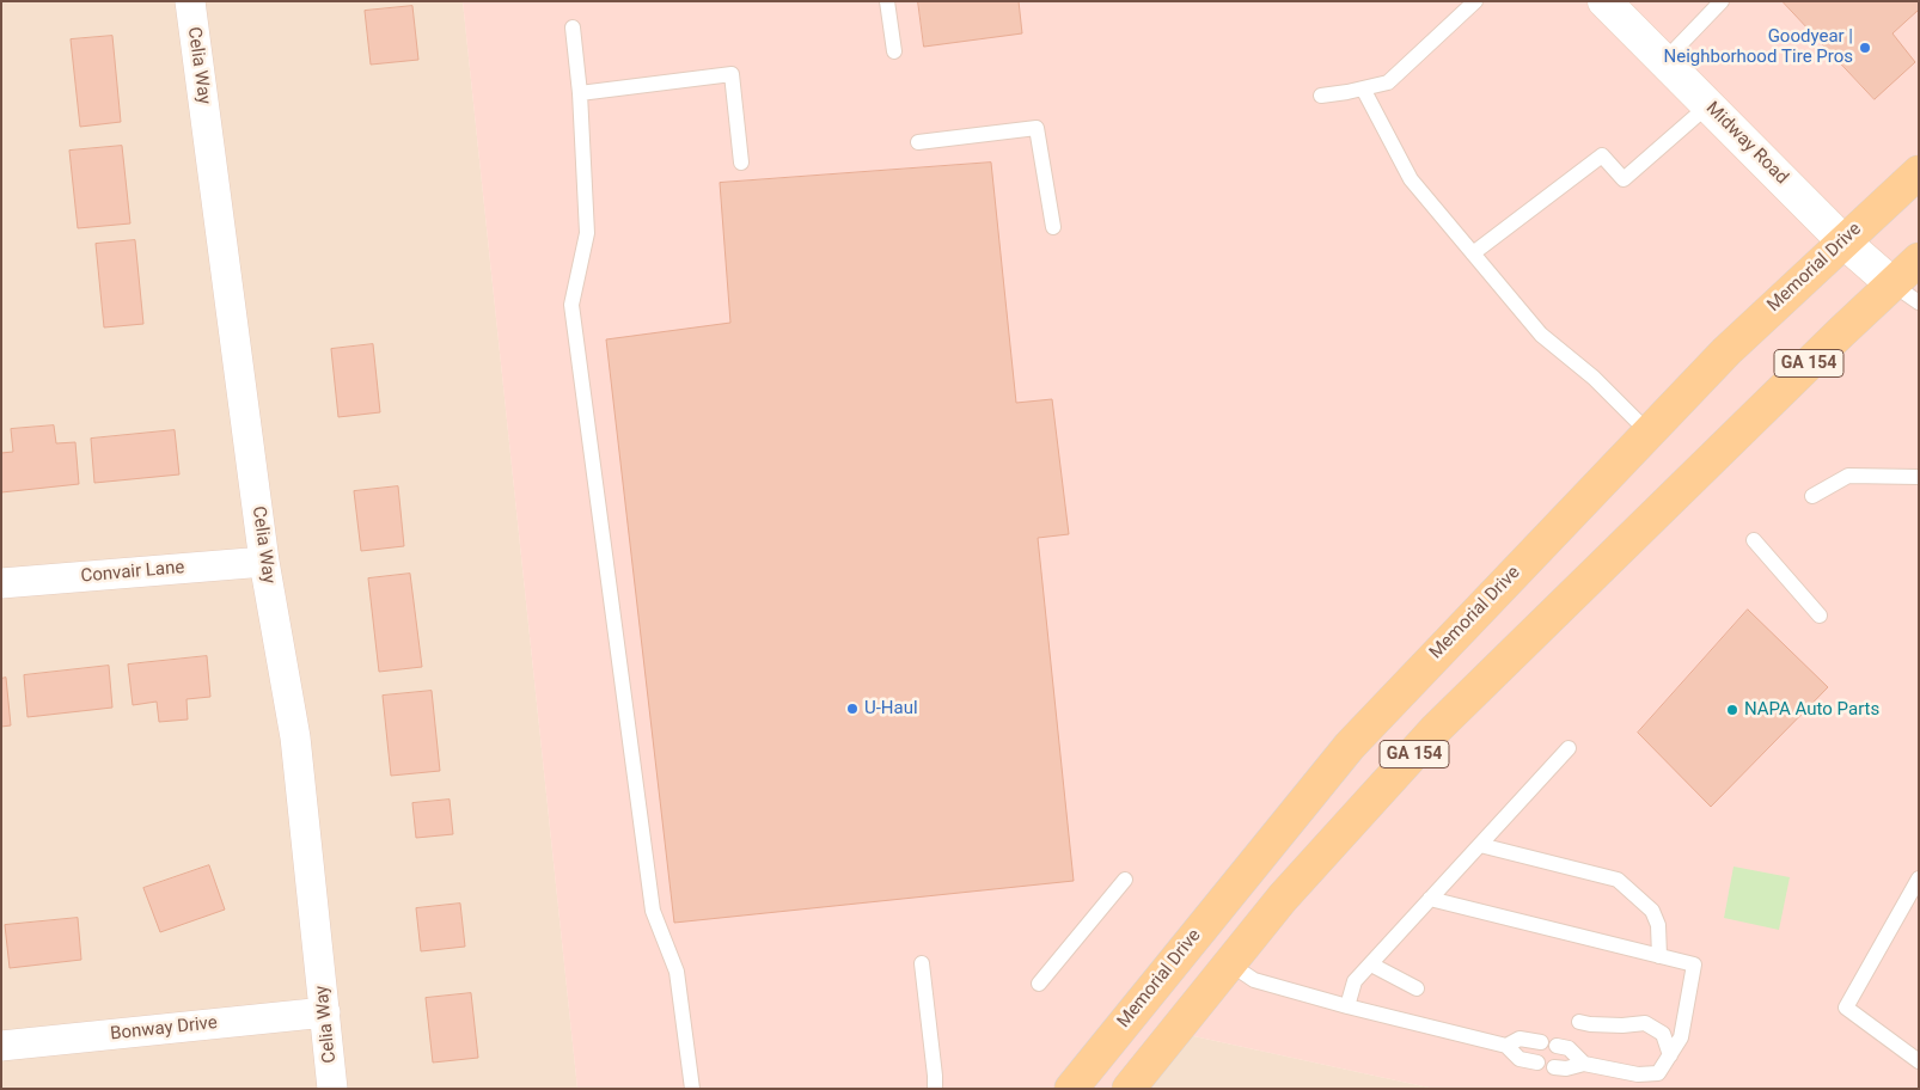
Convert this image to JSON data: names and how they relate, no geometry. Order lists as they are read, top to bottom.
{
  "streets": {
    "main road": ["Memorial Drive", "GA 154"],
    "street": [
      "Celia Way",
      "Midway Road",
      "Convair Lane",
      "Bonway Drive"
    ]
  },
  "crossings": [
    ["Celia Way", "Convair Lane"],
    ["Celia Way", "Bonway Drive"],
    ["Midway Road", "Memorial Drive"],
    ["Midway Road", "GA 154"]
  ],
  "places": ["Goodyear | Neighborhood Tire Pros", "U-Haul", "NAPA Auto Parts"]
}
